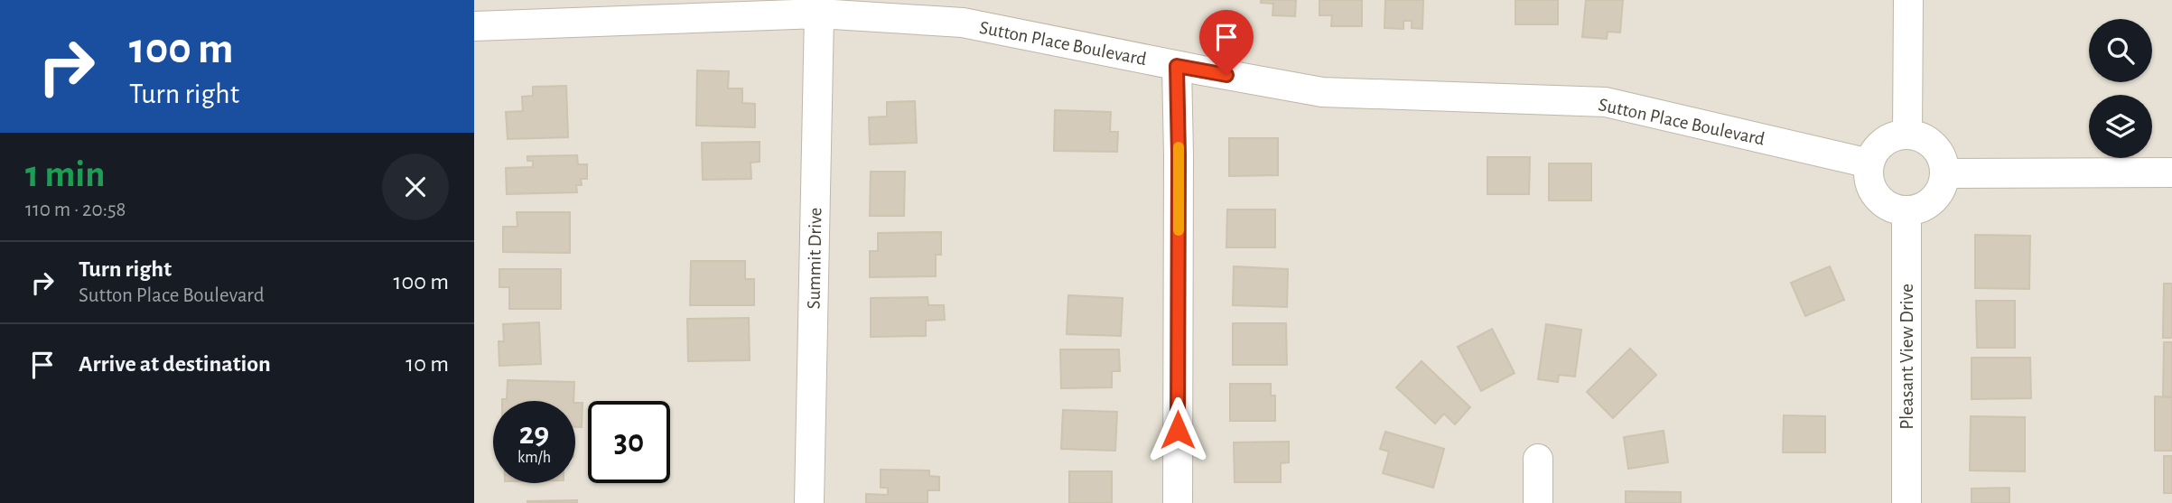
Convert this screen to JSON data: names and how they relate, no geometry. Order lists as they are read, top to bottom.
{
  "streets": {
    "street": ["Sutton Place Boulevard", "Summit Drive", "Pleasant View Drive"]
  },
  "crossings": [
    ["Sutton Place Boulevard", "Summit Drive"],
    ["Sutton Place Boulevard", "Pleasant View Drive"]
  ],
  "page": {
    "turn": ["100 m", "Turn right"],
    "heading": ["1 min", "110 m · 20:58"],
    "list": [
      {
        "name": "Turn right",
        "note": "Sutton Place Boulevard",
        "value": "100 m"
      },
      {
        "name": "Arrive at destination",
        "value": "10 m"
      }
    ],
    "speed": "29 km/h",
    "limit": "30"
  }
}
